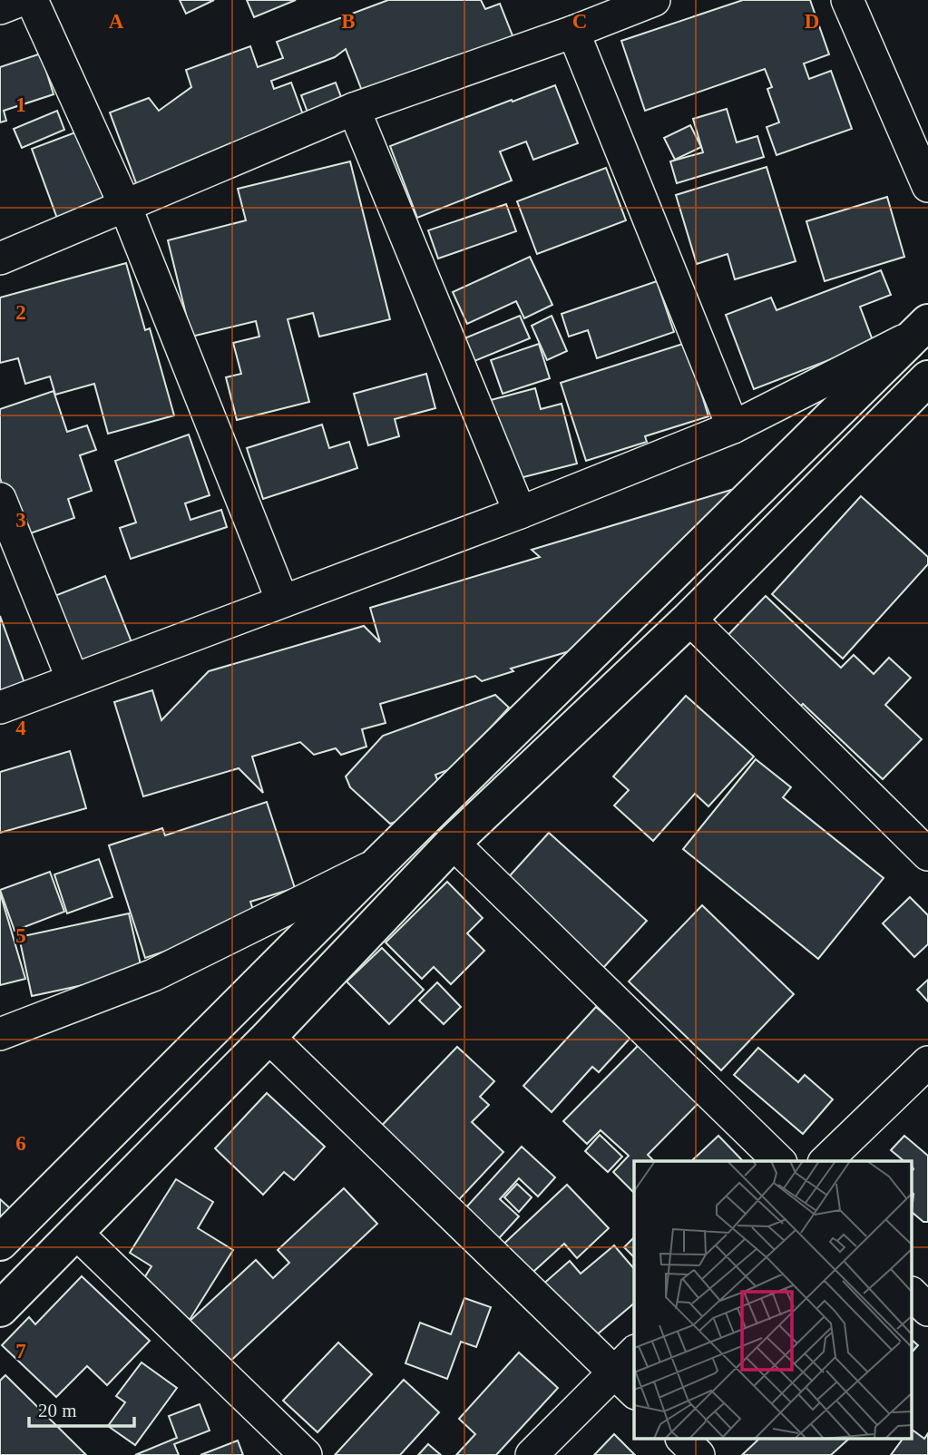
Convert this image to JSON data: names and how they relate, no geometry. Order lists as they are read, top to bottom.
{
  "scale_bar": "20 m",
  "grid": {
    "columns": [
      "A",
      "B",
      "C",
      "D"
    ],
    "rows": [
      "1",
      "2",
      "3",
      "4",
      "5",
      "6",
      "7"
    ]
  }
}
